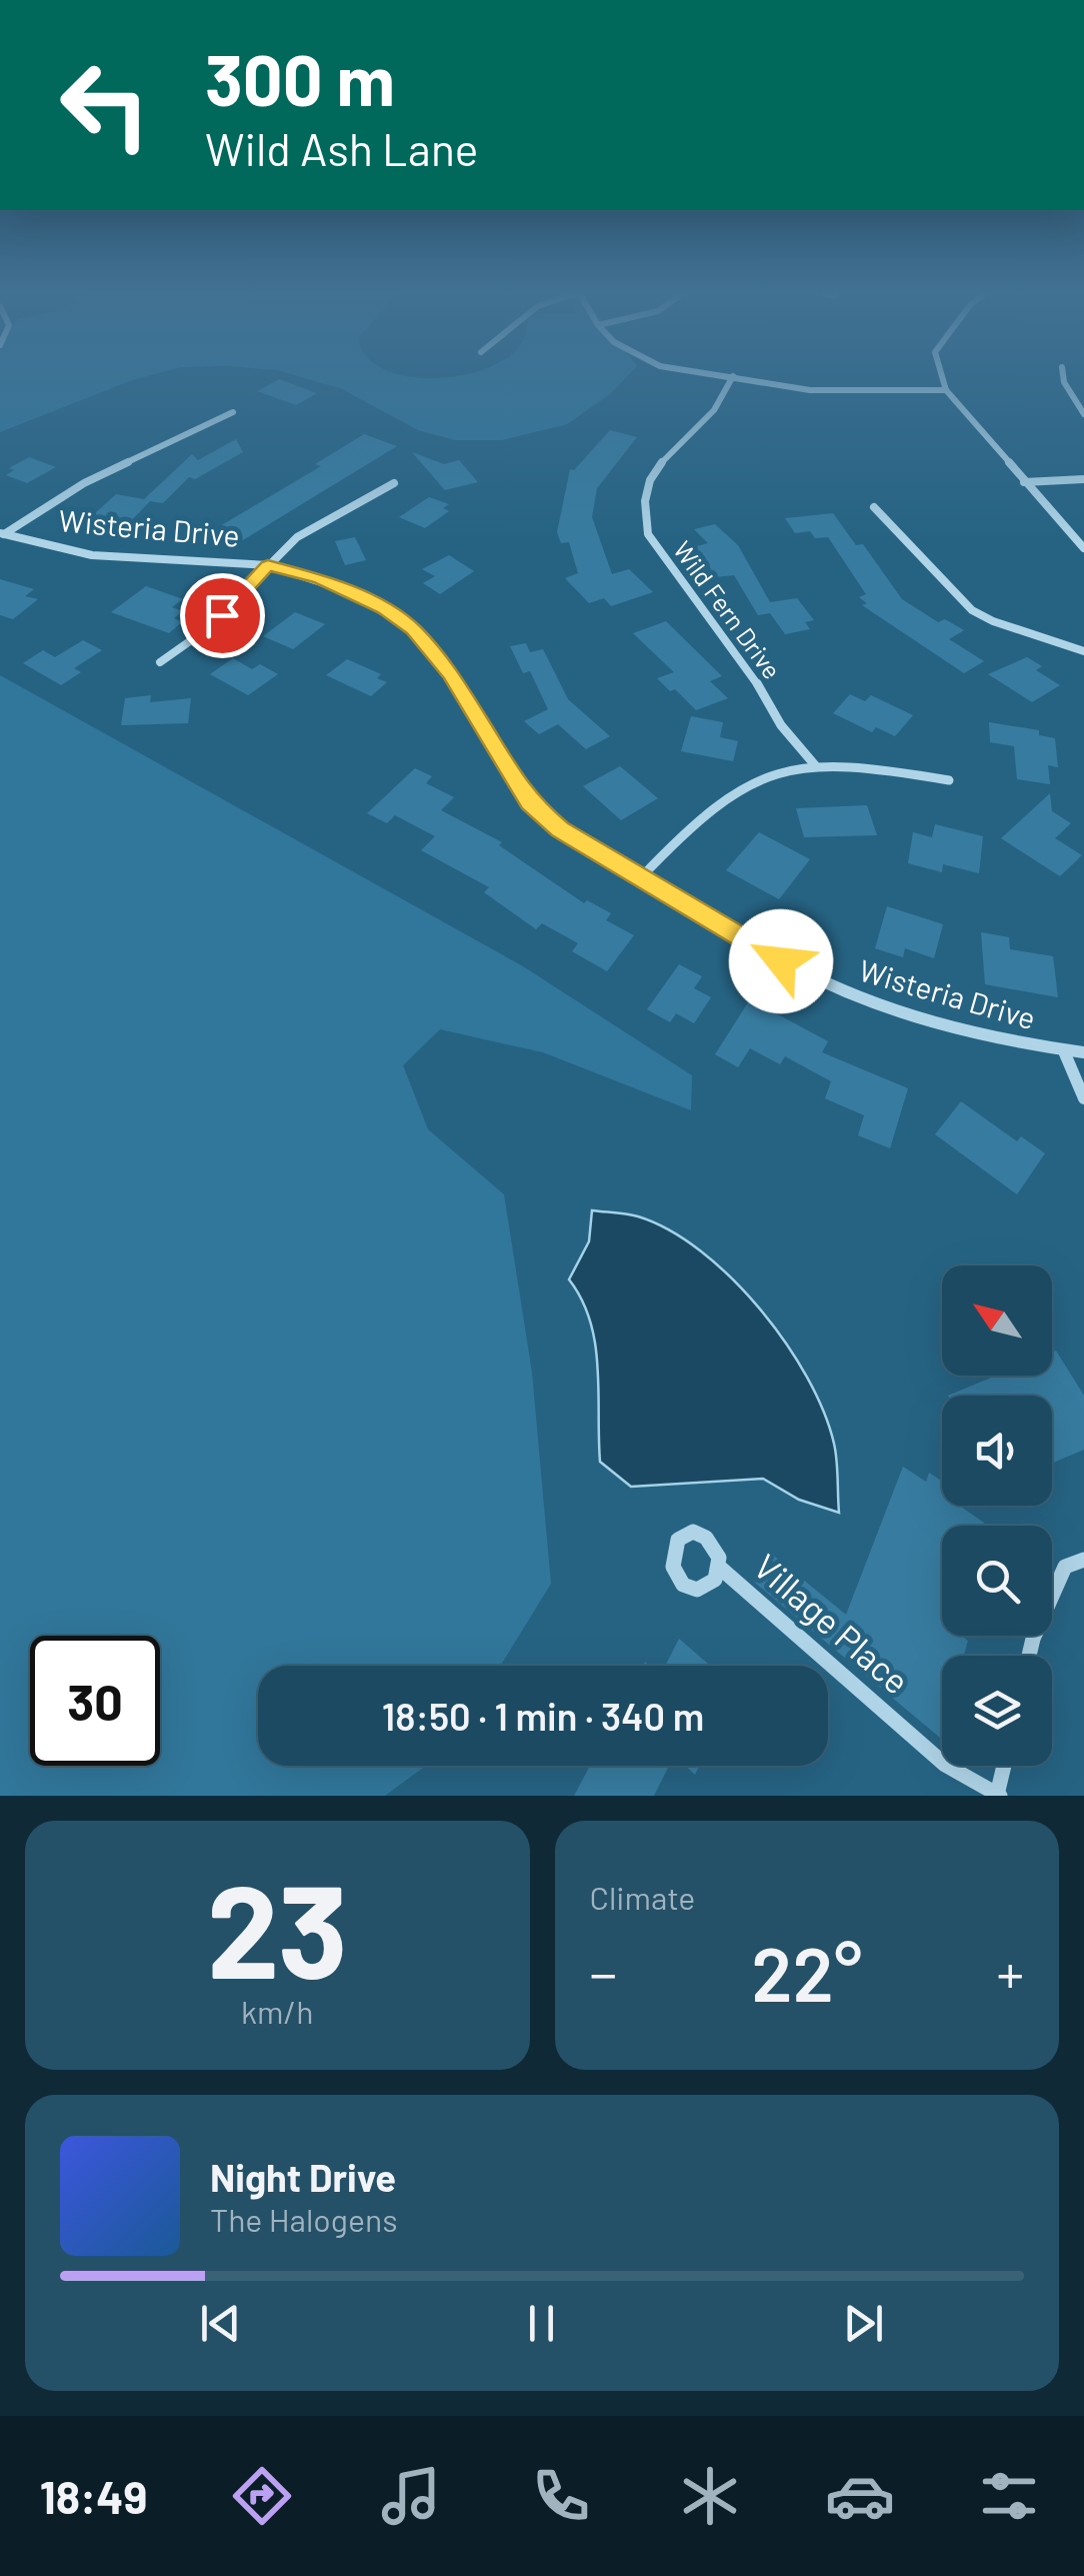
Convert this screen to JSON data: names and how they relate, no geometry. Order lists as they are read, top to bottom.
{
  "streets": {
    "street": ["Wisteria Drive", "Wild Fern Drive", "Village Place"]
  },
  "north": "top left",
  "page": {
    "turn": ["300 m", "Wild Ash Lane"],
    "limit": "30",
    "trip": "18:50 · 1 min · 340 m",
    "tile": [
      ["23", "km/h"],
      "Climate"
    ],
    "heat": ["−", "22°", "+"],
    "song": ["Night Drive", "The Halogens"],
    "tabs": "18:49"
  }
}
